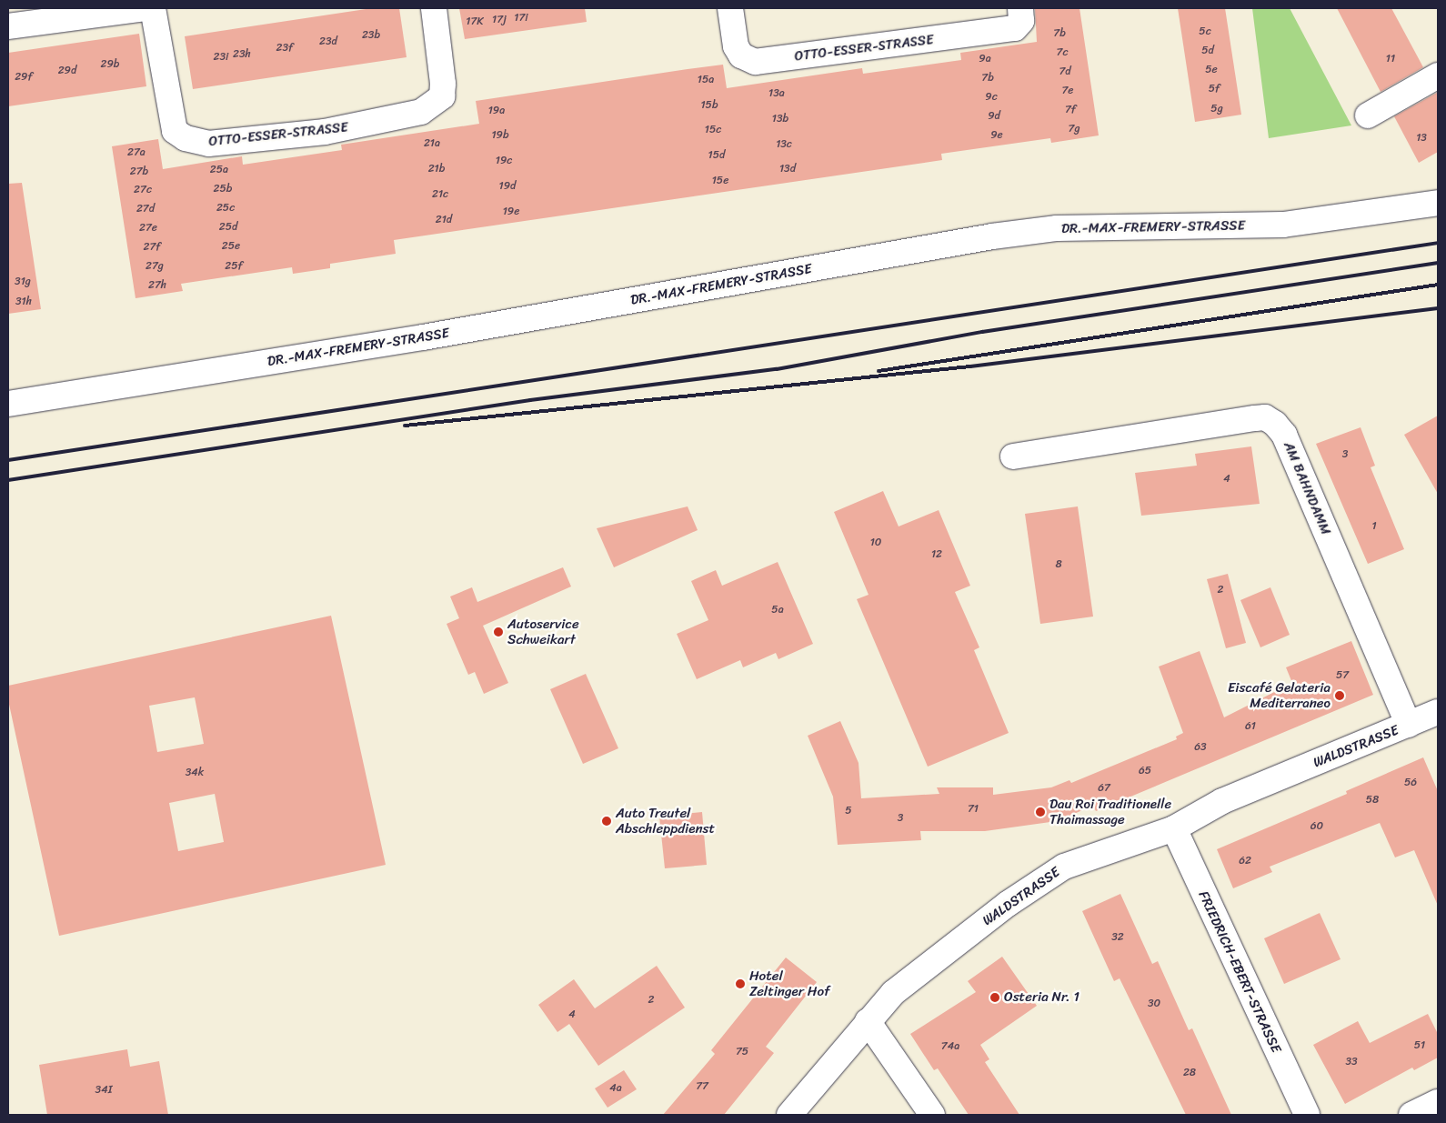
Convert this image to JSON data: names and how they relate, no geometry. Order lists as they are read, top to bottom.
{
  "streets": {
    "street": [
      "OTTO-ESSER-STRASSE",
      "DR.-MAX-FREMERY-STRASSE",
      "AM BAHNDAMM",
      "WALDSTRASSE",
      "FRIEDRICH-EBERT-STRASSE"
    ]
  },
  "crossings": [
    ["AM BAHNDAMM", "WALDSTRASSE"],
    ["WALDSTRASSE", "FRIEDRICH-EBERT-STRASSE"]
  ],
  "places": [
    "Autoservice Schweikart",
    "Eiscafé Gelateria Mediterraneo",
    "Dau Roi Traditionelle Thaimassage",
    "Auto Treutel Abschleppdienst",
    "Hotel Zeltinger Hof",
    "Osteria Nr. 1"
  ],
  "house_numbers": [
    "17i",
    "17j",
    "17K",
    "5c",
    "7b",
    "23b",
    "23d",
    "23f",
    "5d",
    "7c",
    "23h",
    "23i",
    "9a",
    "11",
    "29b",
    "5e",
    "29d",
    "7d",
    "29f",
    "7b",
    "15a",
    "5f",
    "7e",
    "13a",
    "9c",
    "15b",
    "5g",
    "7f",
    "19a",
    "9d",
    "13b",
    "7g",
    "15c",
    "19b",
    "9e",
    "13",
    "21a",
    "13c",
    "27a",
    "15d",
    "19c",
    "21b",
    "13d",
    "25a",
    "27b",
    "15e",
    "19d",
    "25b",
    "27c",
    "21c",
    "25c",
    "27d",
    "19e",
    "21d",
    "25d",
    "27e",
    "25e",
    "27f",
    "27g",
    "25f",
    "31g",
    "27h",
    "31h",
    "3",
    "4",
    "1",
    "10",
    "12",
    "8",
    "2",
    "5a",
    "57",
    "61",
    "63",
    "65",
    "34k",
    "56",
    "67",
    "58",
    "71",
    "5",
    "3",
    "60",
    "62",
    "32",
    "2",
    "30",
    "4",
    "51",
    "74a",
    "75",
    "33",
    "28",
    "77",
    "4a",
    "34I"
  ]
}
